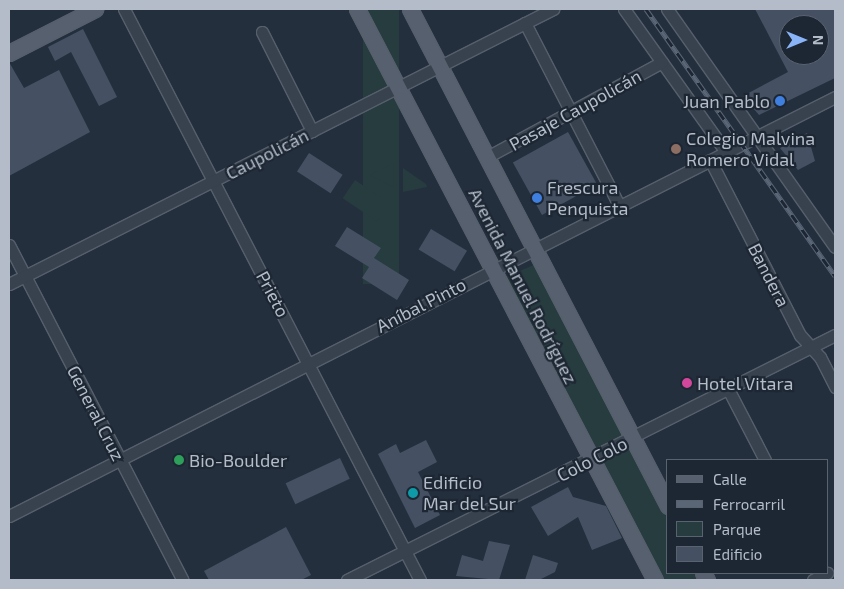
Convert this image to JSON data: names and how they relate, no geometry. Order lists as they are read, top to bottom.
{
  "streets": {
    "main road": ["Avenida Manuel Rodríguez"],
    "street": [
      "Pasaje Caupolicán",
      "Caupolicán",
      "Bandera",
      "Prieto",
      "Aníbal Pinto",
      "General Cruz",
      "Colo Colo"
    ]
  },
  "crossings": [
    ["Pasaje Caupolicán", "Avenida Manuel Rodríguez"],
    ["Caupolicán", "Avenida Manuel Rodríguez"],
    ["Caupolicán", "Prieto"],
    ["Caupolicán", "General Cruz"],
    ["Bandera", "Aníbal Pinto"],
    ["Bandera", "Colo Colo"],
    ["Avenida Manuel Rodríguez", "Aníbal Pinto"],
    ["Avenida Manuel Rodríguez", "Colo Colo"],
    ["Prieto", "Aníbal Pinto"],
    ["Prieto", "Colo Colo"],
    ["Aníbal Pinto", "General Cruz"]
  ],
  "places": [
    "Juan Pablo",
    "Colegio Malvina Romero Vidal",
    "Frescura Penquista",
    "Hotel Vitara",
    "Bio-Boulder",
    "Edificio Mar del Sur"
  ],
  "legend": [
    "Calle",
    "Ferrocarril",
    "Parque",
    "Edificio"
  ],
  "north": "right"
}
